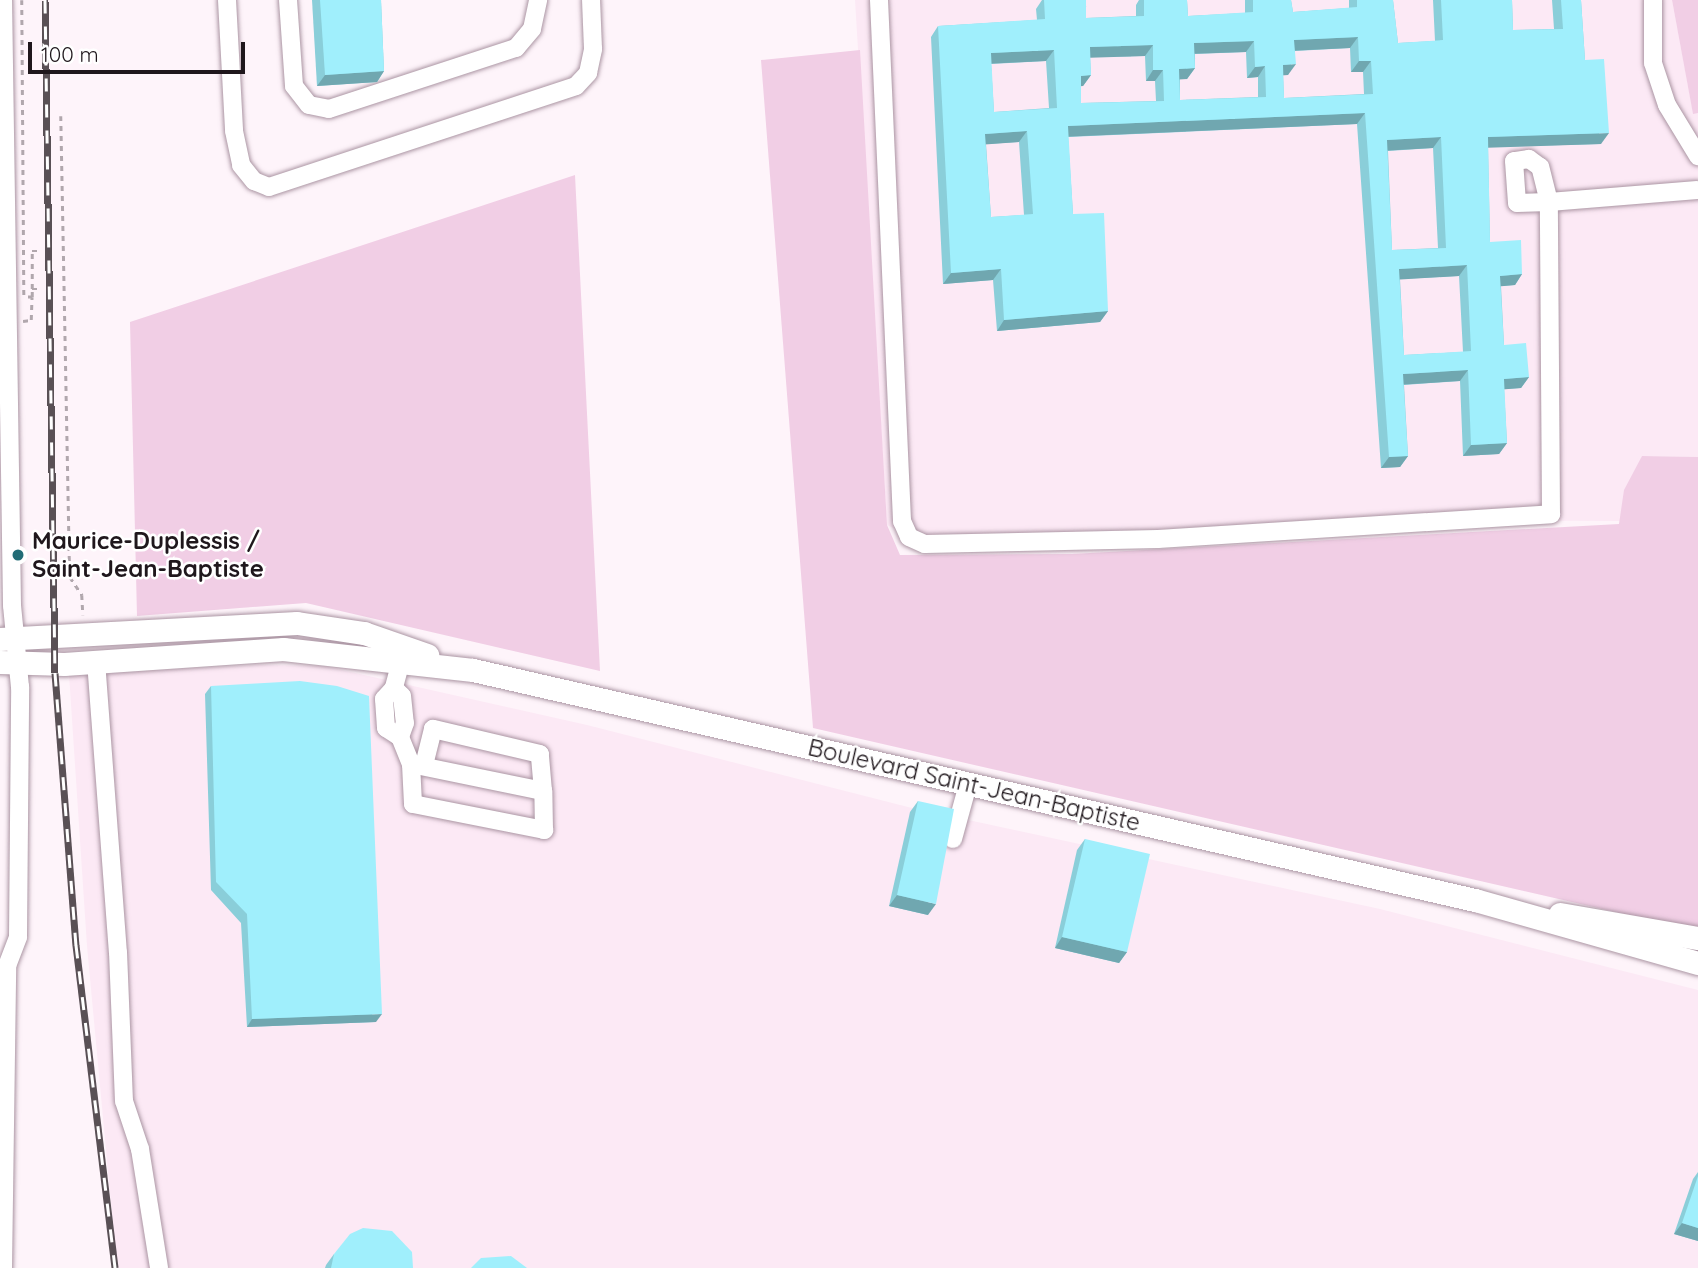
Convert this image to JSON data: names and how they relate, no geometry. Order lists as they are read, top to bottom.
{
  "streets": {
    "main road": ["Boulevard Saint-Jean-Baptiste"]
  },
  "places": ["Maurice-Duplessis / Saint-Jean-Baptiste"],
  "scale_bar": "100 m"
}
